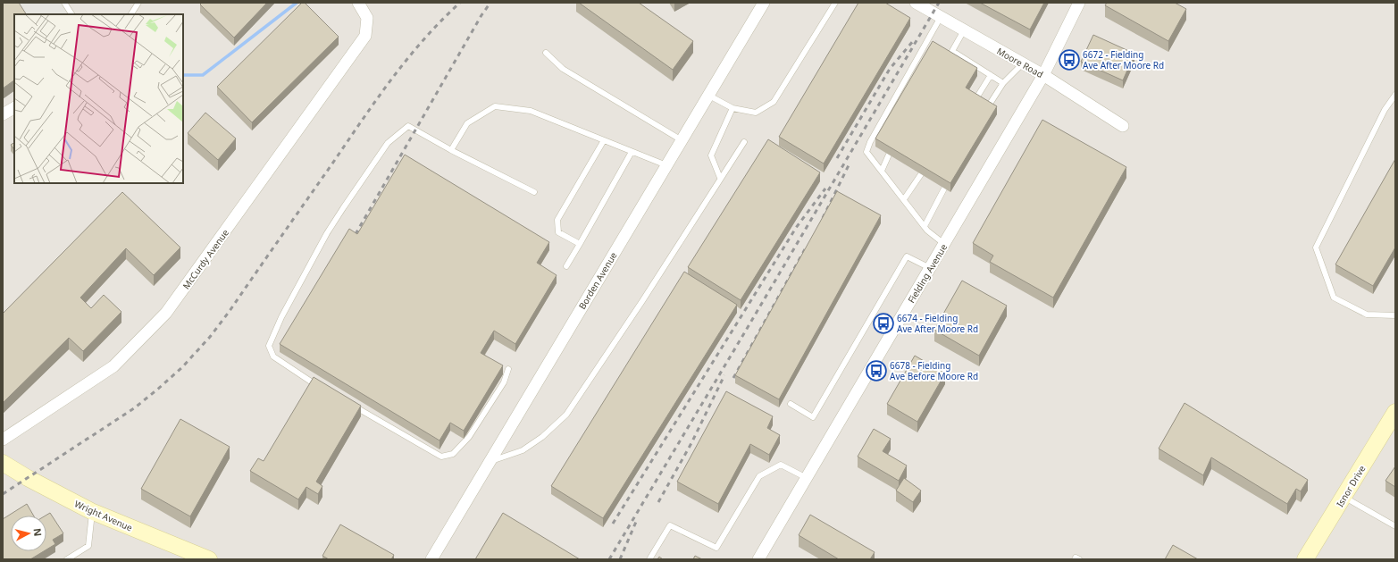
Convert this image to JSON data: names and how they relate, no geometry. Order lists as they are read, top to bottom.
{
  "streets": {
    "main road": ["Isnor Drive", "Wright Avenue"],
    "street": [
      "Moore Road",
      "McCurdy Avenue",
      "Fielding Avenue",
      "Borden Avenue"
    ]
  },
  "crossings": [
    ["Moore Road", "Fielding Avenue"]
  ],
  "places": {
    "bus stop": ["6672 - Fielding Ave After Moore Rd", "6674 - Fielding Ave After Moore Rd", "6678 - Fielding Ave Before Moore Rd"]
  },
  "north": "right"
}
